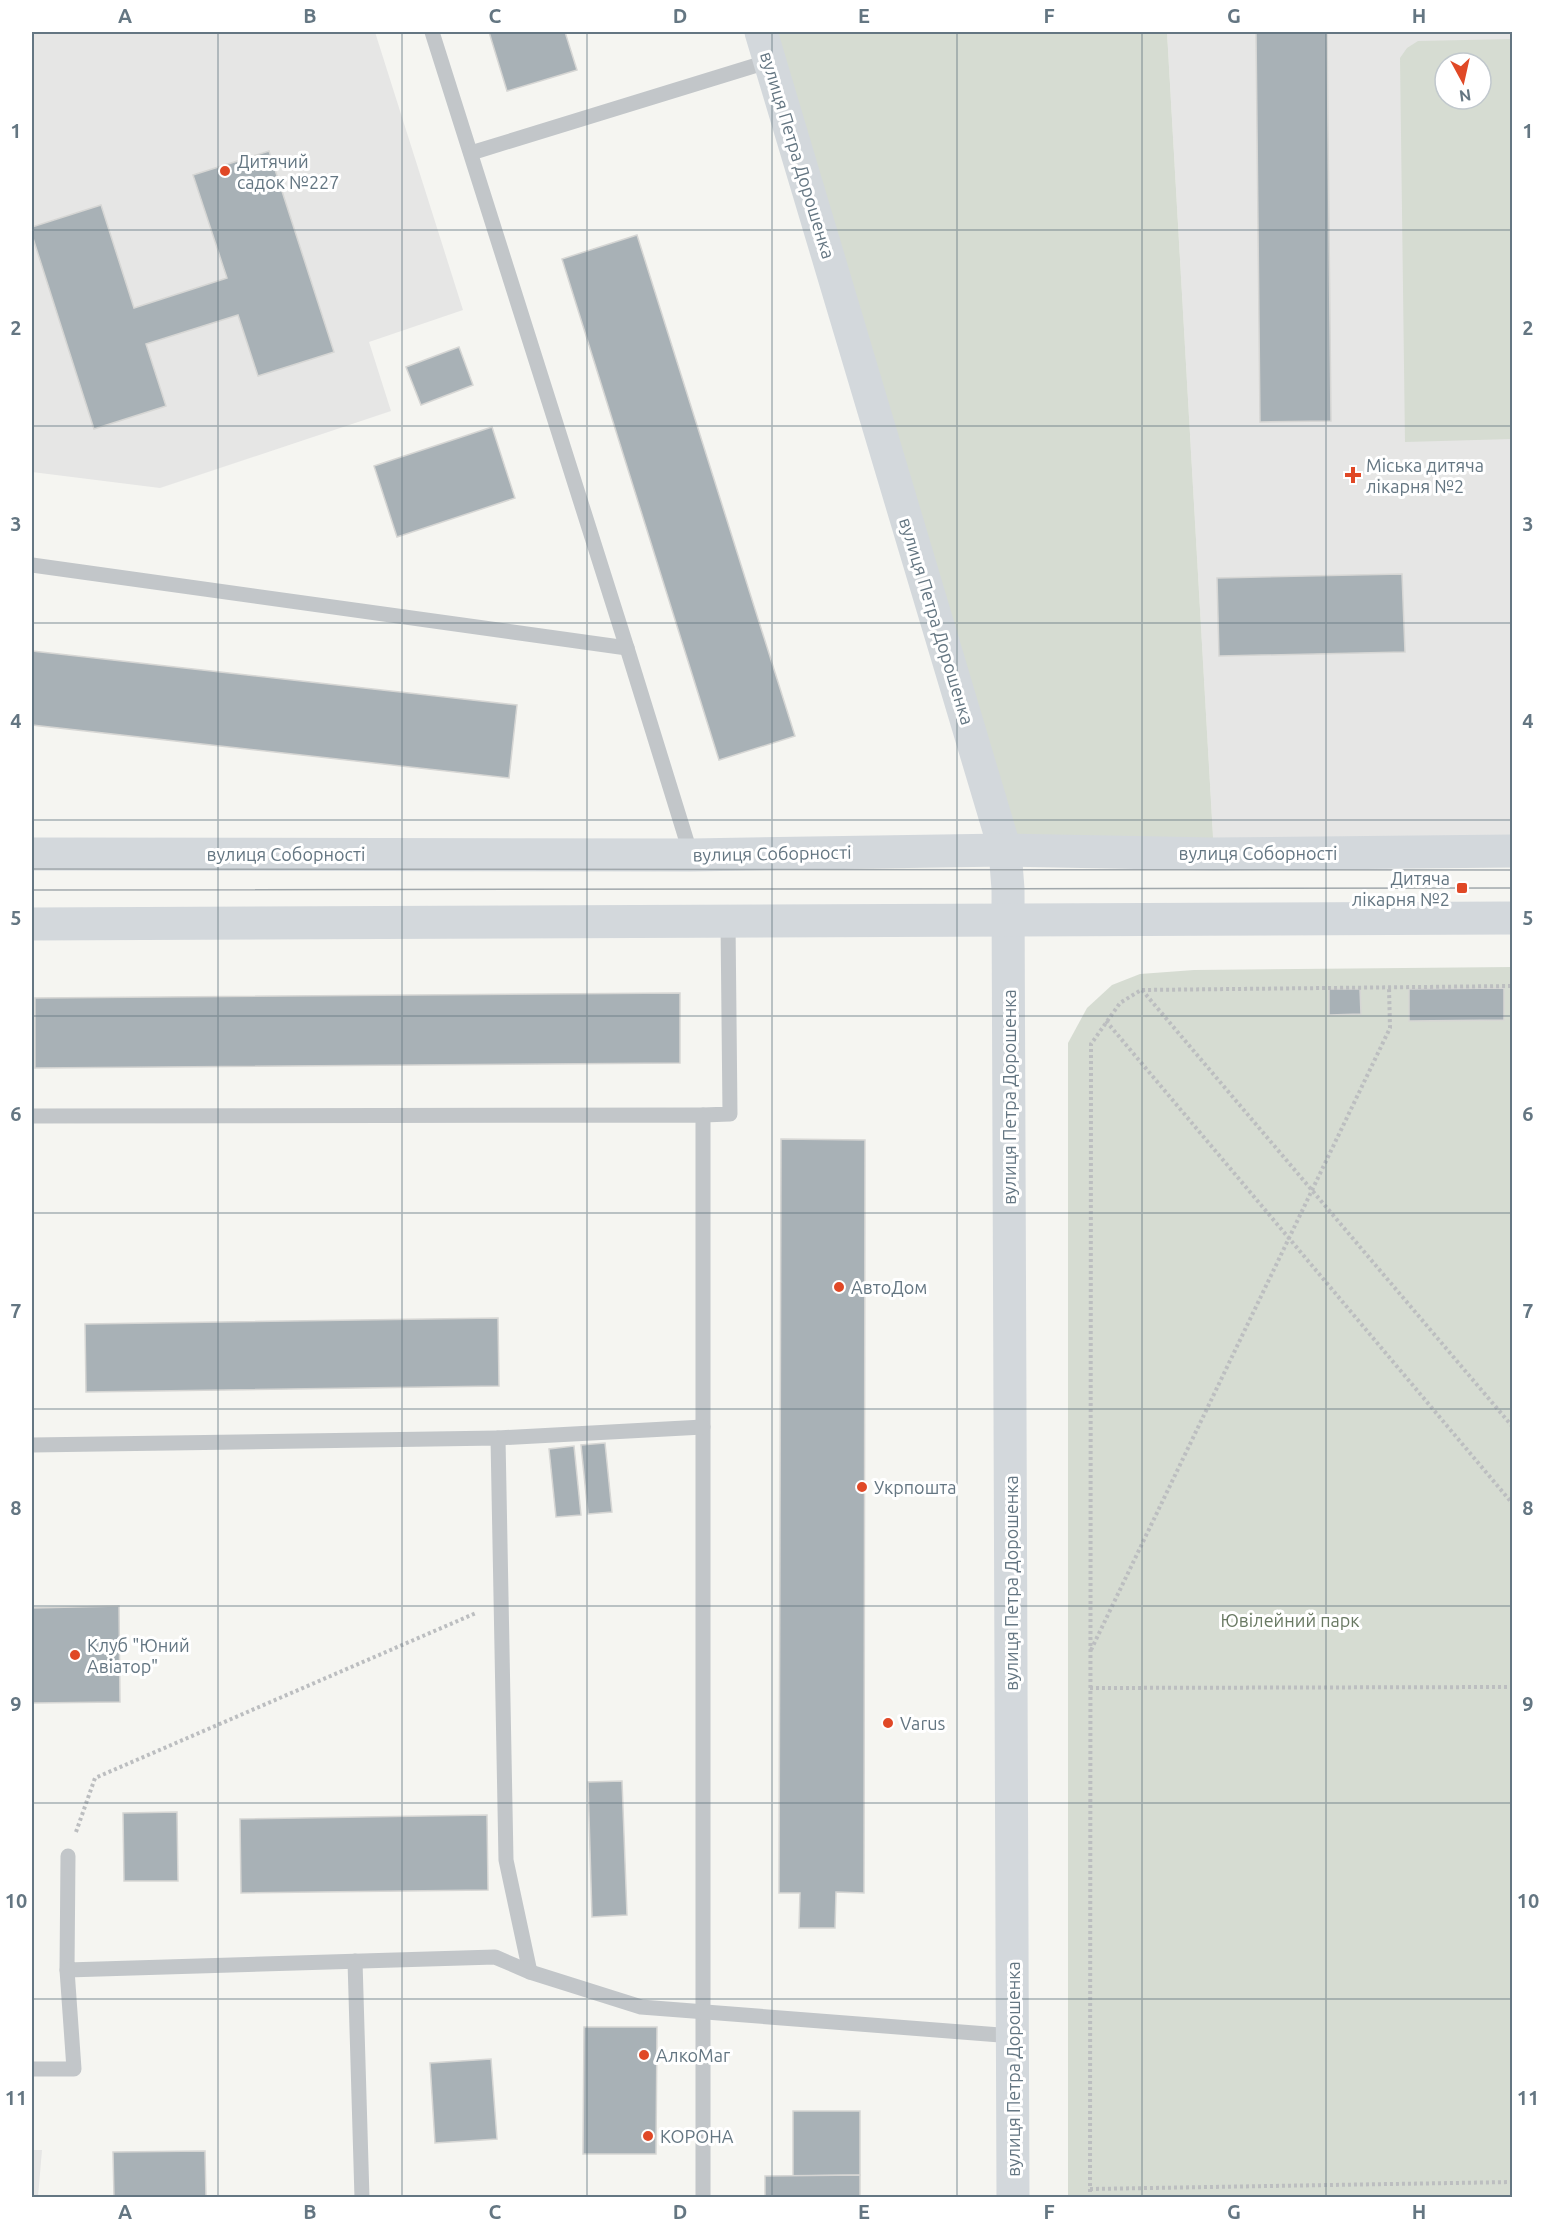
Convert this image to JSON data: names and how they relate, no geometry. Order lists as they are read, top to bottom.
{
  "streets": {
    "main road": ["вулиця Петра Дорошенка", "вулиця Соборності"]
  },
  "crossings": [
    ["вулиця Петра Дорошенка", "вулиця Соборності"]
  ],
  "parks": ["Ювілейний парк"],
  "places": {
    "other": [
      "Дитячий садок №227",
      "АвтоДом",
      "Укрпошта",
      "Клуб \"Юний Авіатор\"",
      "Varus",
      "АлкоМаг",
      "КОРОНА"
    ],
    "health": ["Міська дитяча лікарня №2"],
    "transit": ["Дитяча лікарня №2"]
  },
  "north": "bottom",
  "grid": {
    "columns": [
      "A",
      "B",
      "C",
      "D",
      "E",
      "F",
      "G",
      "H"
    ],
    "rows": [
      "1",
      "2",
      "3",
      "4",
      "5",
      "6",
      "7",
      "8",
      "9",
      "10",
      "11"
    ]
  }
}
